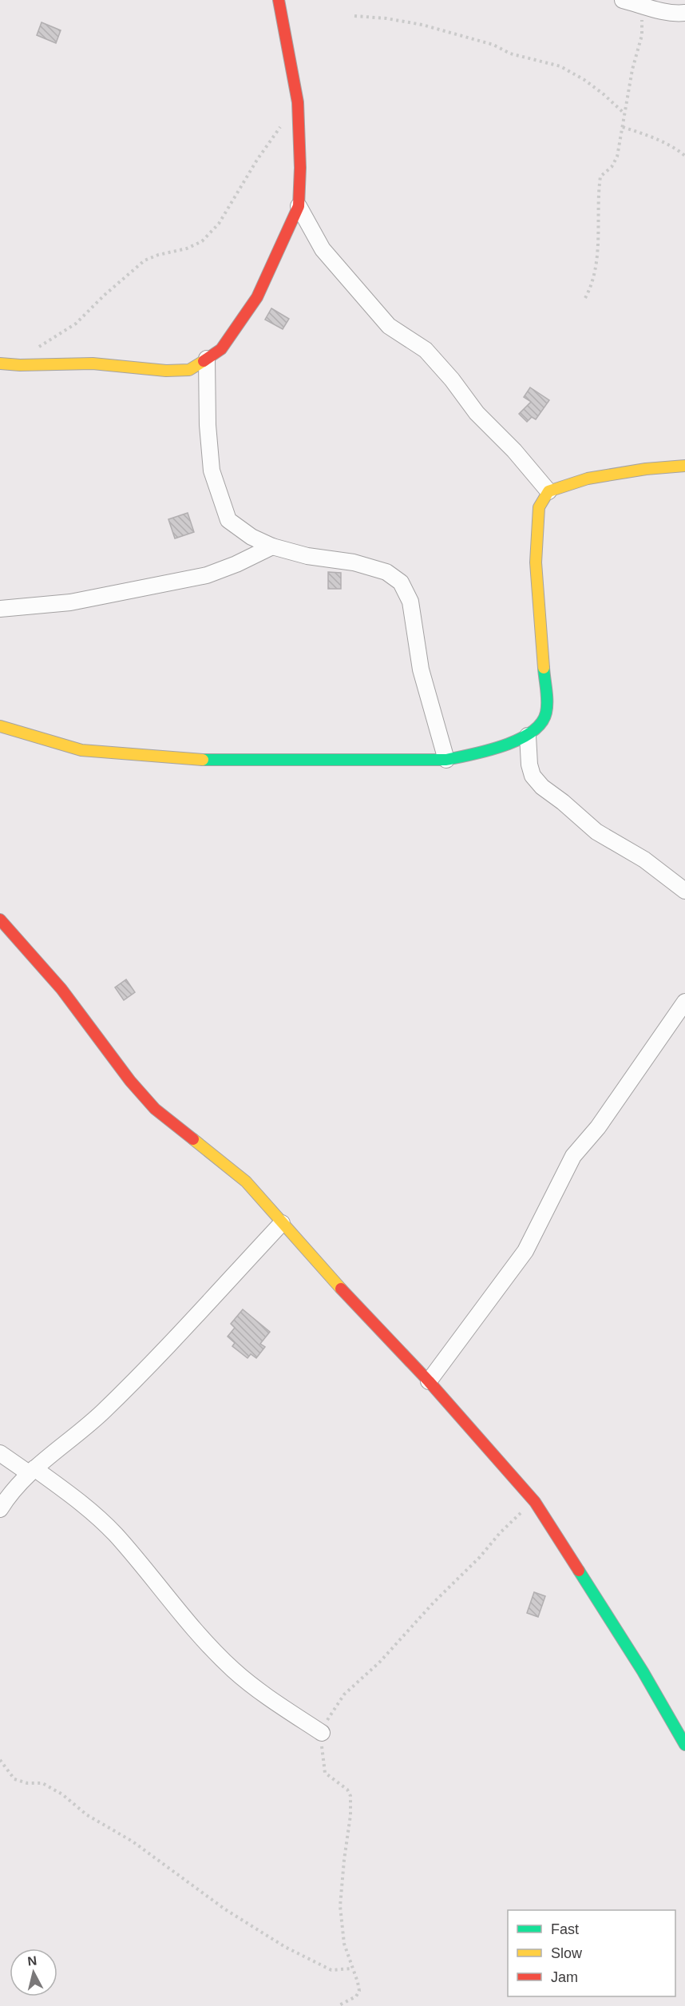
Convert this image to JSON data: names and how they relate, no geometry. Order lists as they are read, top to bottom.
{
  "legend": ["Fast", "Slow", "Jam"],
  "north": "top"
}
